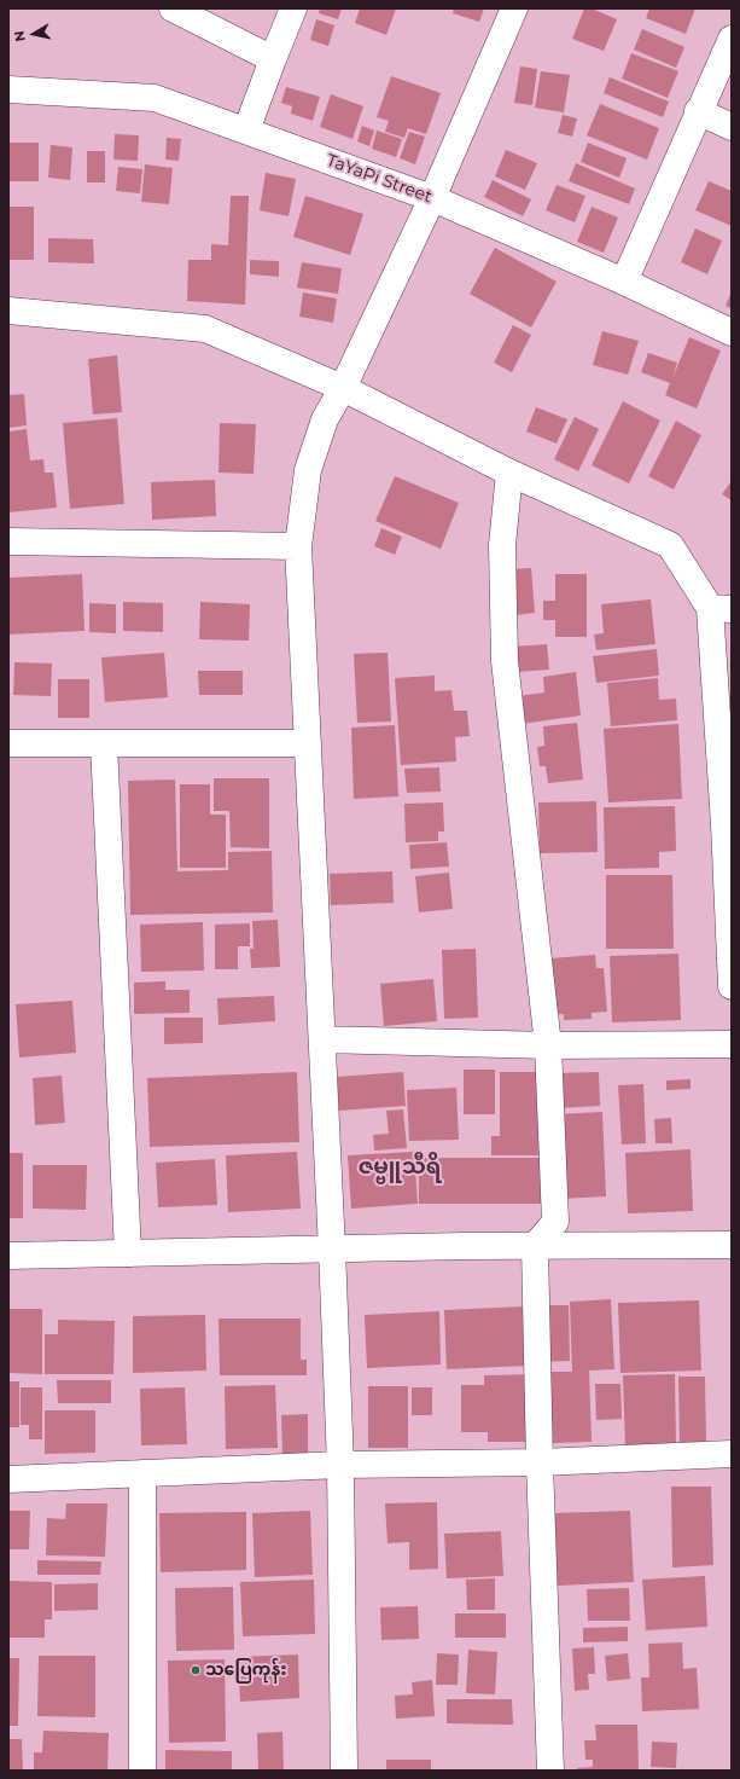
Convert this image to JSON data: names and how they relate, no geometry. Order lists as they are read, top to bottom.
{
  "streets": {
    "street": ["TaYaPi Street"]
  },
  "districts": ["ဇမ္ဗူသီရိ"],
  "places": ["သပြေကုန်း"],
  "north": "left"
}
